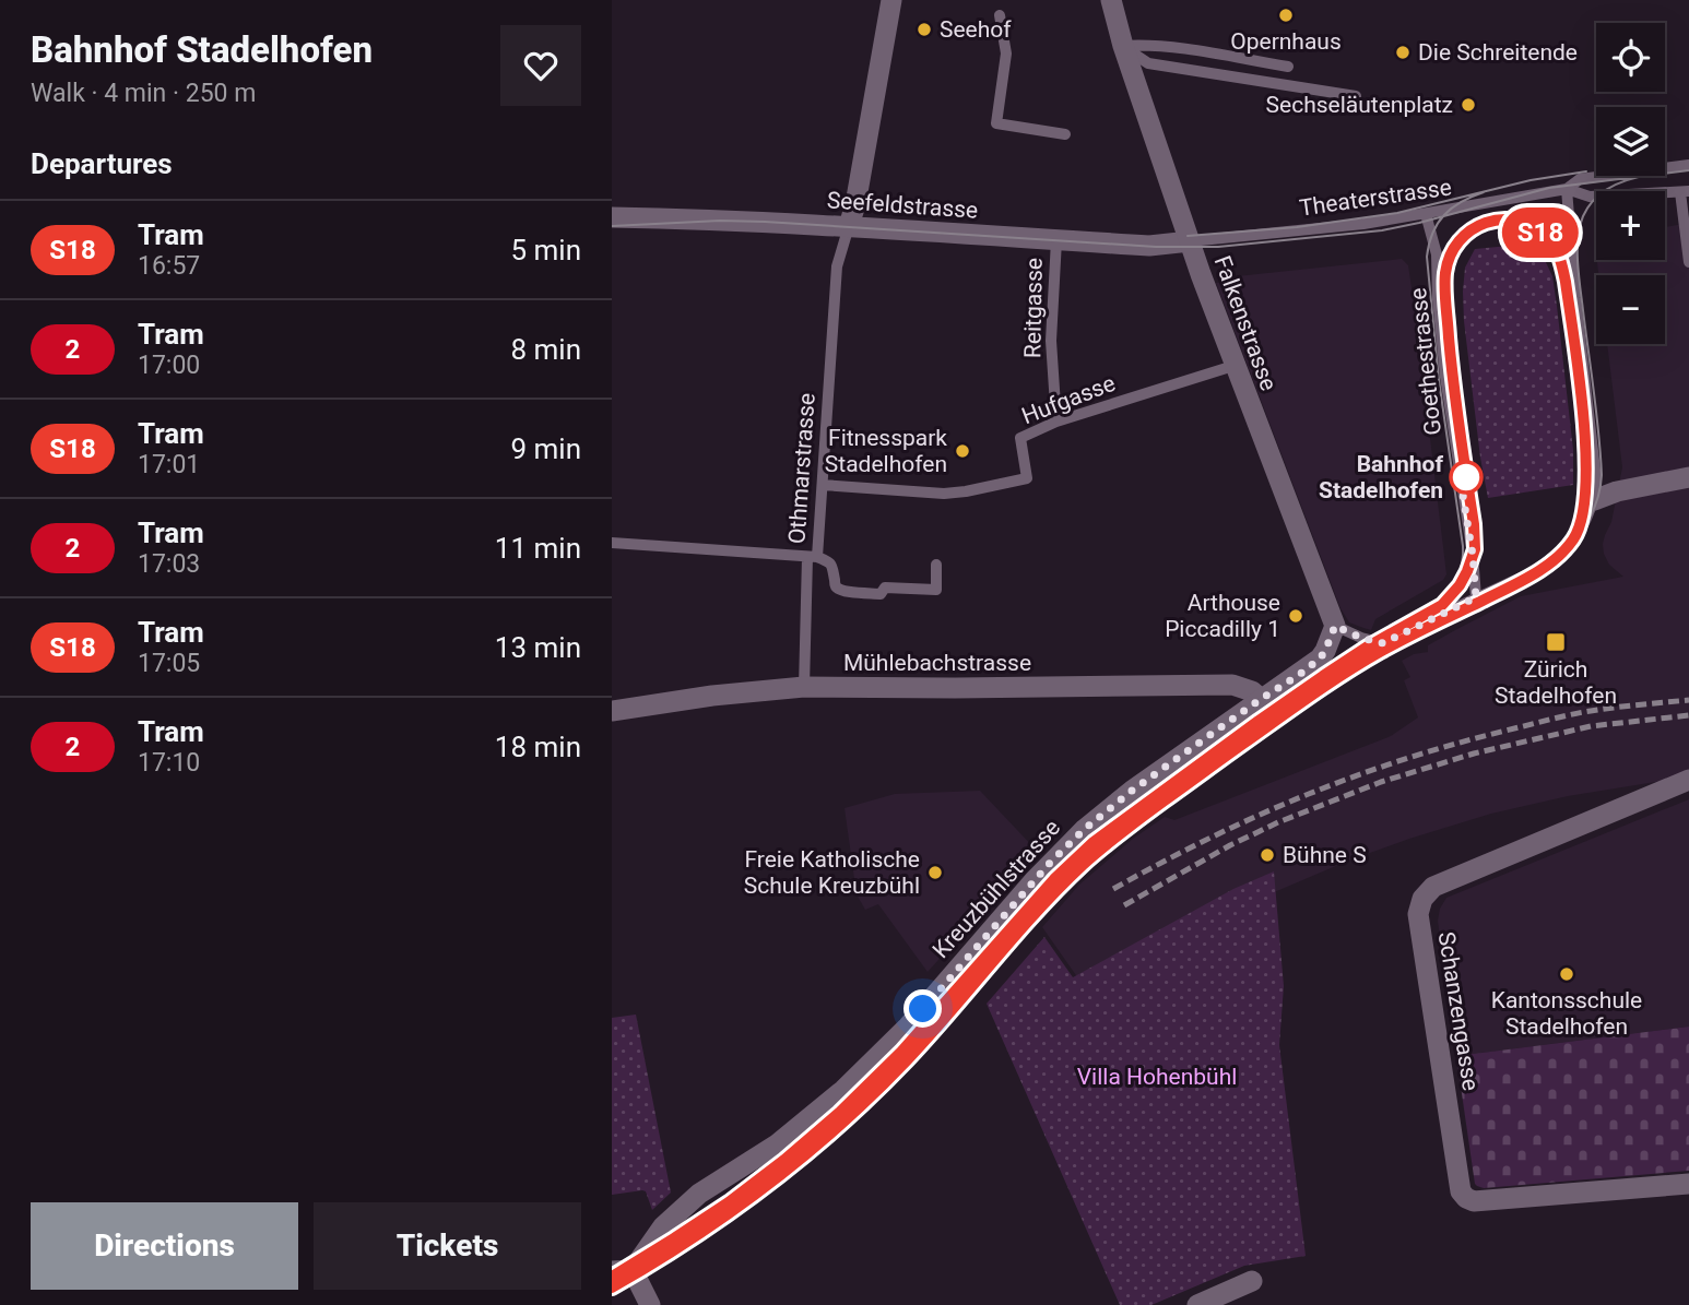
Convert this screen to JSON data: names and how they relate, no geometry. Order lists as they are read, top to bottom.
{
  "streets": {
    "street": [
      "Seefeldstrasse",
      "Falkenstrasse",
      "Mühlebachstrasse",
      "Kreuzbühlstrasse",
      "Schanzengasse"
    ],
    "lane": [
      "Theaterstrasse",
      "Reitgasse",
      "Goethestrasse",
      "Hufgasse",
      "Othmarstrasse"
    ]
  },
  "crossings": [
    ["Theaterstrasse", "Seefeldstrasse"],
    ["Theaterstrasse", "Falkenstrasse"],
    ["Theaterstrasse", "Goethestrasse"],
    ["Seefeldstrasse", "Reitgasse"],
    ["Seefeldstrasse", "Falkenstrasse"],
    ["Seefeldstrasse", "Othmarstrasse"],
    ["Reitgasse", "Hufgasse"],
    ["Falkenstrasse", "Hufgasse"],
    ["Falkenstrasse", "Kreuzbühlstrasse"],
    ["Hufgasse", "Othmarstrasse"],
    ["Mühlebachstrasse", "Kreuzbühlstrasse"]
  ],
  "parks": ["Villa Hohenbühl"],
  "places": {
    "other": [
      "Opernhaus",
      "Seehof",
      "Die Schreitende",
      "Sechseläutenplatz",
      "Fitnesspark Stadelhofen",
      "Bahnhof Stadelhofen",
      "Arthouse Piccadilly 1",
      "Bühne S",
      "Freie Katholische Schule Kreuzbühl",
      "Kantonsschule Stadelhofen"
    ],
    "transit": ["Zürich Stadelhofen"]
  },
  "lines": ["tram line S18"],
  "page": {
    "heading": [
      ["Bahnhof Stadelhofen", "Walk · 4 min · 250 m"],
      "Departures"
    ],
    "on_map": "S18",
    "map_buttons": ["+", "−"],
    "list": [
      {
        "mark": "S18",
        "name": "Tram",
        "note": "16:57",
        "value": "5 min"
      },
      {
        "mark": "2",
        "name": "Tram",
        "note": "17:00",
        "value": "8 min"
      },
      {
        "mark": "S18",
        "name": "Tram",
        "note": "17:01",
        "value": "9 min"
      },
      {
        "mark": "2",
        "name": "Tram",
        "note": "17:03",
        "value": "11 min"
      },
      {
        "mark": "S18",
        "name": "Tram",
        "note": "17:05",
        "value": "13 min"
      },
      {
        "mark": "2",
        "name": "Tram",
        "note": "17:10",
        "value": "18 min"
      }
    ],
    "buttons": ["Directions", "Tickets"]
  }
}
